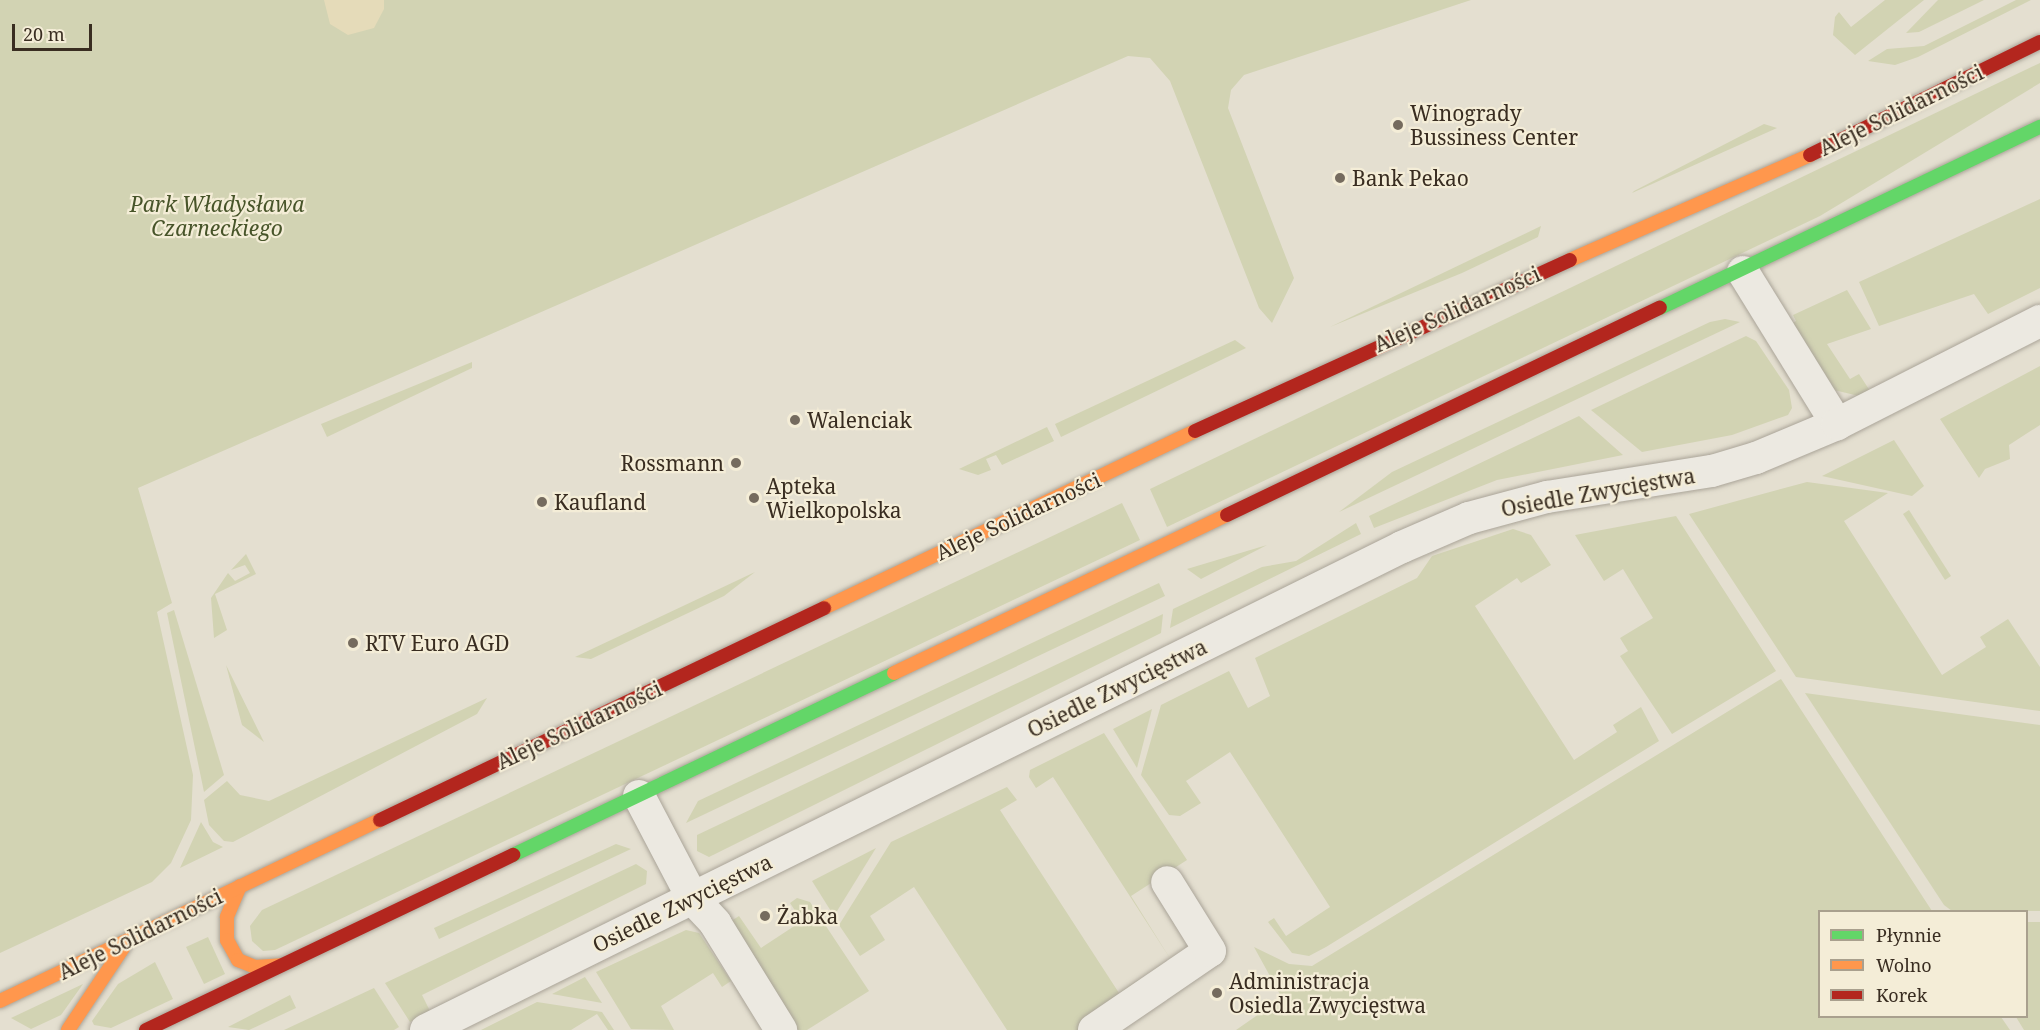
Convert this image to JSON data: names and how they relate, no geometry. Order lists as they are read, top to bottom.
{
  "streets": {
    "street": ["Aleje Solidarności", "Osiedle Zwycięstwa"]
  },
  "parks": ["Park Władysława Czarneckiego"],
  "places": [
    "Winogrady Bussiness Center",
    "Bank Pekao",
    "Walenciak",
    "Rossmann",
    "Apteka Wielkopolska",
    "Kaufland",
    "RTV Euro AGD",
    "Żabka",
    "Administracja Osiedla Zwycięstwa"
  ],
  "legend": ["Płynnie", "Wolno", "Korek"],
  "scale_bar": "20 m"
}
